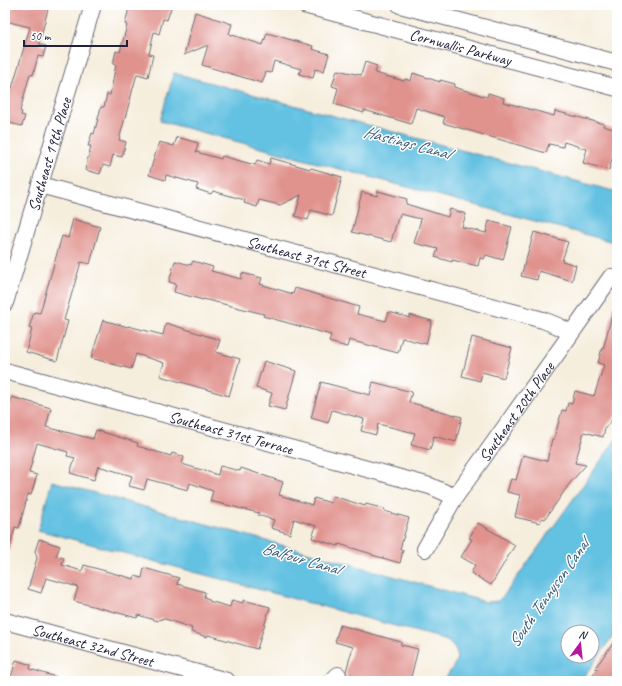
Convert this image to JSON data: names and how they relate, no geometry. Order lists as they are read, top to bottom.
{
  "streets": {
    "street": [
      "Cornwallis Parkway",
      "Southeast 19th Place",
      "Southeast 31st Street",
      "Southeast 20th Place",
      "Southeast 31st Terrace",
      "Southeast 32nd Street"
    ]
  },
  "crossings": [
    ["Southeast 19th Place", "Southeast 31st Street"],
    ["Southeast 31st Street", "Southeast 20th Place"],
    ["Southeast 20th Place", "Southeast 31st Terrace"]
  ],
  "water": ["Hastings Canal", "Balfour Canal", "South Tennyson Canal"],
  "scale_bar": "50 m",
  "north": "top"
}
